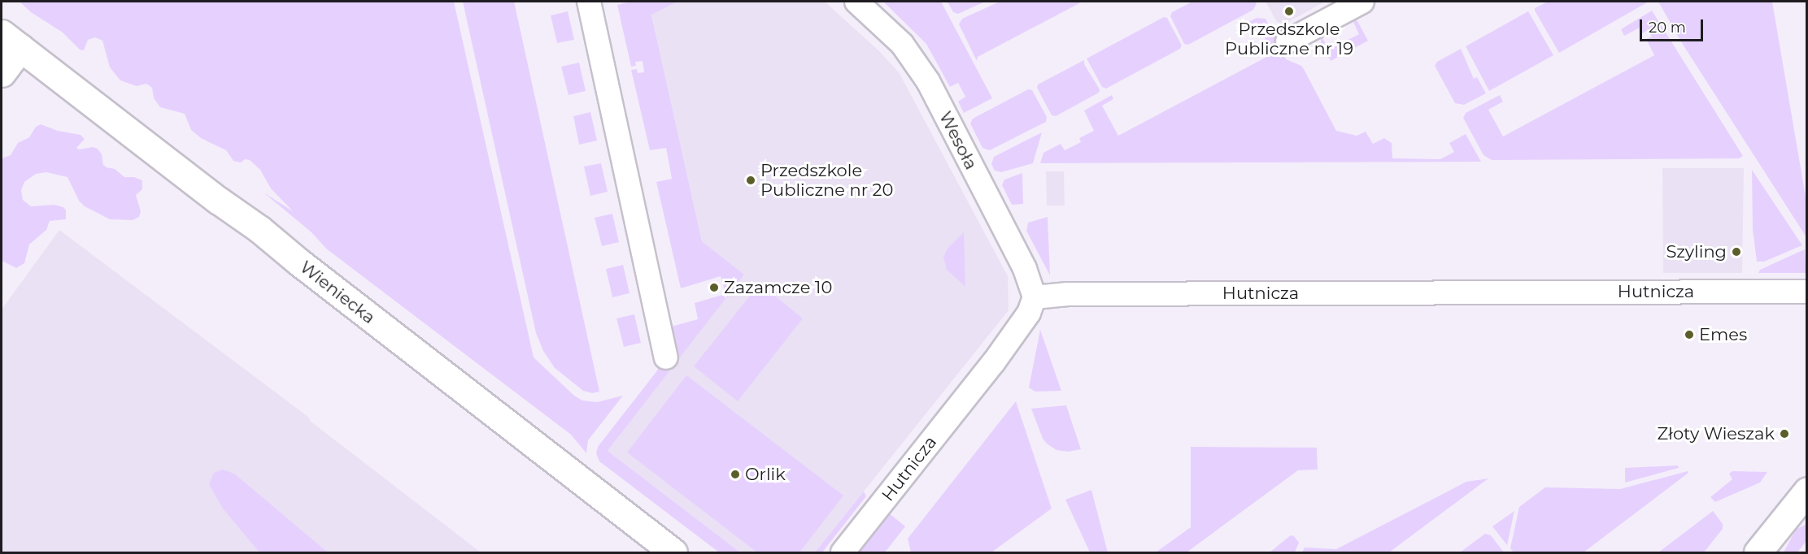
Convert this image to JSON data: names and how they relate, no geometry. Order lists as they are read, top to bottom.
{
  "streets": {
    "street": ["Wesoła", "Hutnicza", "Wieniecka"]
  },
  "crossings": [
    ["Wesoła", "Hutnicza"]
  ],
  "places": [
    "Przedszkole Publiczne nr 19",
    "Przedszkole Publiczne nr 20",
    "Szyling",
    "Zazamcze 10",
    "Emes",
    "Złoty Wieszak",
    "Orlik"
  ],
  "scale_bar": "20 m"
}
